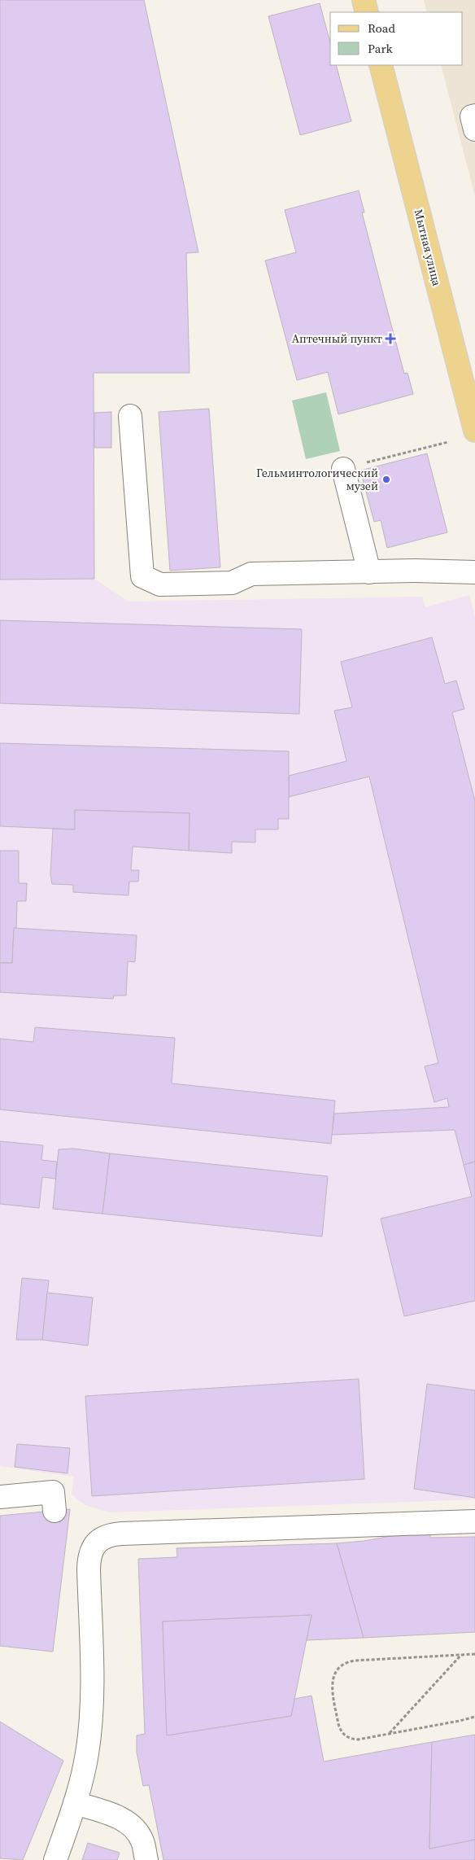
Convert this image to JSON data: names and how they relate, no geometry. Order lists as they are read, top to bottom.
{
  "streets": {
    "main road": ["Мытная улица"]
  },
  "places": {
    "health": ["Аптечный пункт"],
    "other": ["Гельминтологический музей"]
  },
  "legend": ["Road", "Park"]
}
